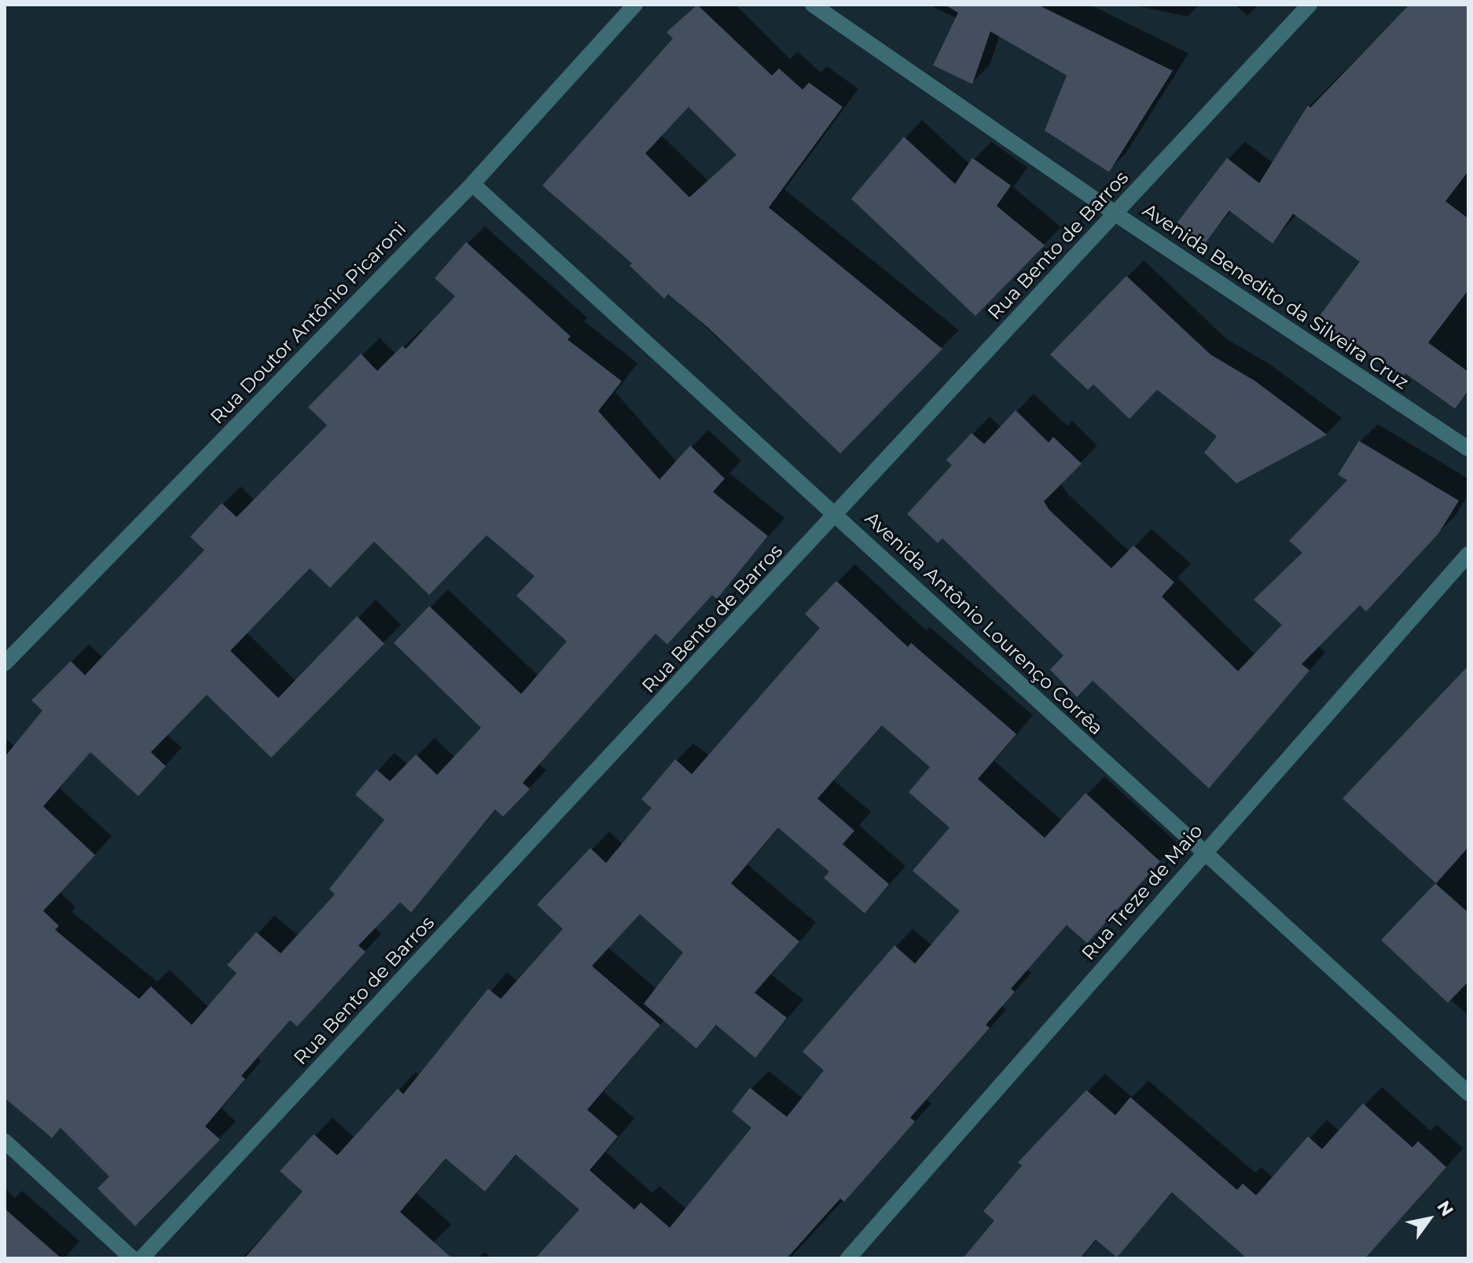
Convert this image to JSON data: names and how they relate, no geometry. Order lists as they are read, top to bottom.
{
  "streets": {
    "street": [
      "Rua Bento de Barros",
      "Avenida Benedito da Silveira Cruz",
      "Rua Doutor Antônio Picaroni",
      "Avenida Antônio Lourenço Corrêa",
      "Rua Treze de Maio"
    ]
  },
  "crossings": [
    ["Rua Bento de Barros", "Avenida Benedito da Silveira Cruz"],
    ["Rua Bento de Barros", "Avenida Antônio Lourenço Corrêa"],
    ["Rua Doutor Antônio Picaroni", "Avenida Antônio Lourenço Corrêa"],
    ["Avenida Antônio Lourenço Corrêa", "Rua Treze de Maio"]
  ],
  "north": "top right"
}
